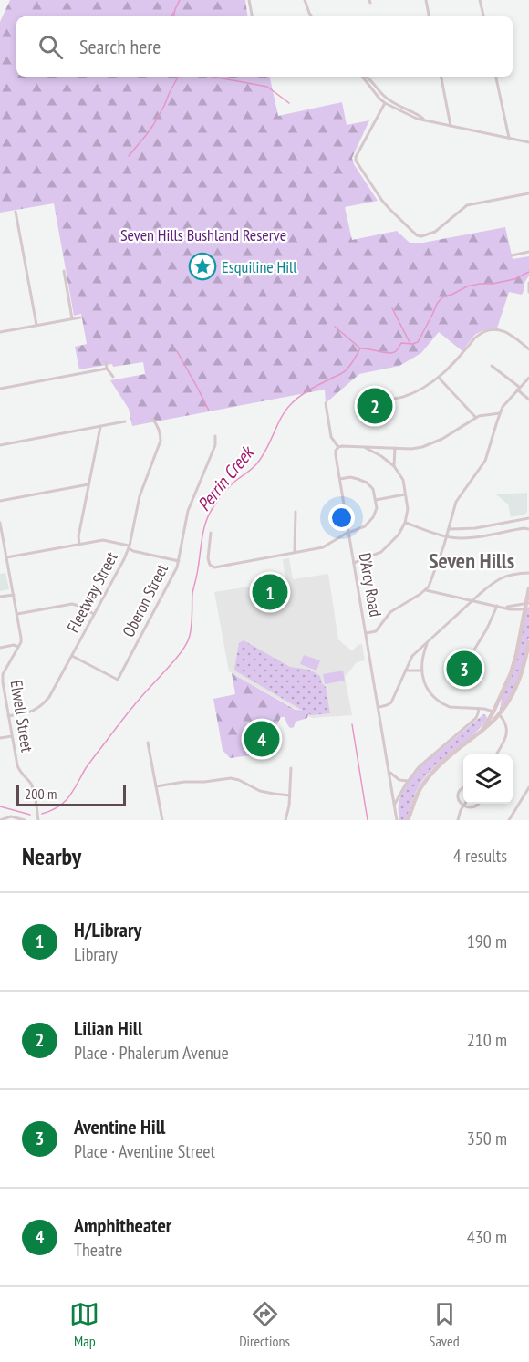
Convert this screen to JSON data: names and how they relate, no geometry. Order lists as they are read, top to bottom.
{
  "streets": {
    "street": [
      "D'Arcy Road",
      "Fleetway Street",
      "Oberon Street",
      "Elwell Street"
    ]
  },
  "crossings": [
    ["Fleetway Street", "Oberon Street"],
    ["Fleetway Street", "Elwell Street"]
  ],
  "districts": ["Seven Hills"],
  "water": ["Perrin Creek"],
  "parks": ["Seven Hills Bushland Reserve"],
  "places": {
    "place": ["Esquiline Hill"]
  },
  "scale_bar": "200 m",
  "page": {
    "search": "Search here",
    "pins": [
      "2",
      "1",
      "3",
      "4"
    ],
    "scale": "200 m",
    "heading": ["Nearby", "4 results"],
    "list": [
      {
        "mark": "1",
        "name": "H/Library",
        "note": "Library",
        "value": "190 m"
      },
      {
        "mark": "2",
        "name": "Lilian Hill",
        "note": "Place · Phalerum Avenue",
        "value": "210 m"
      },
      {
        "mark": "3",
        "name": "Aventine Hill",
        "note": "Place · Aventine Street",
        "value": "350 m"
      },
      {
        "mark": "4",
        "name": "Amphitheater",
        "note": "Theatre",
        "value": "430 m"
      }
    ],
    "nav": ["Map", "Directions", "Saved"]
  }
}
